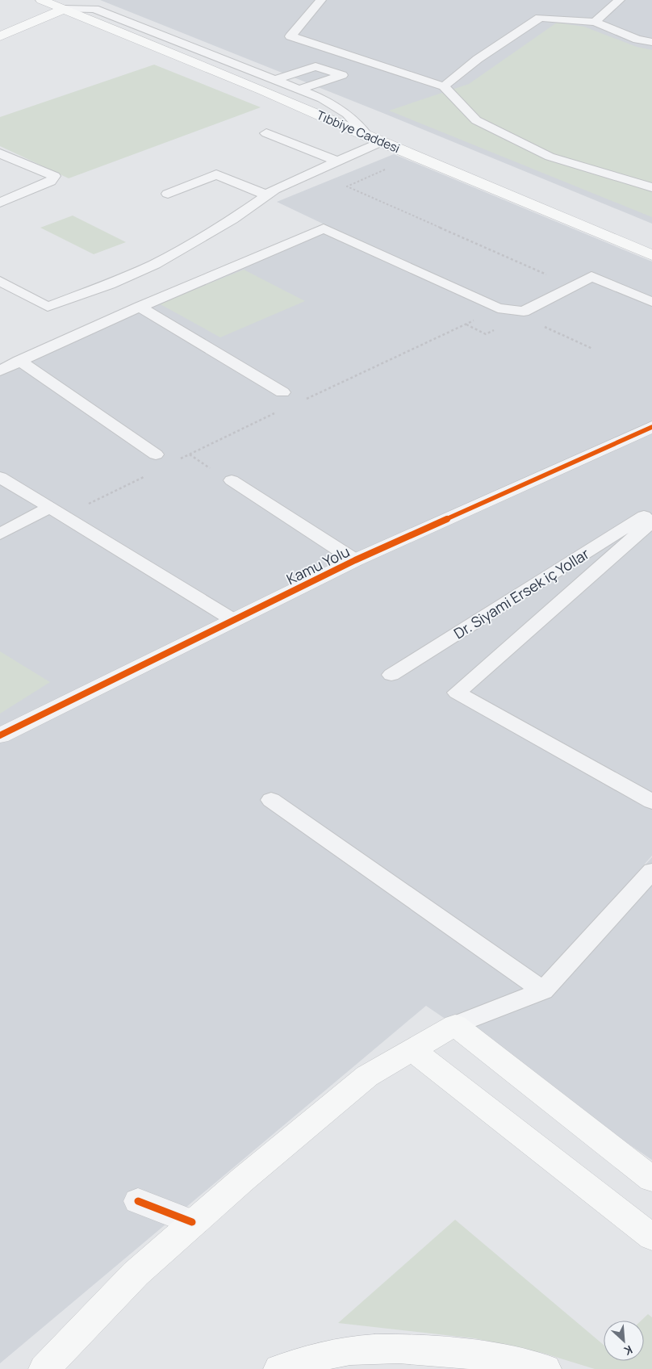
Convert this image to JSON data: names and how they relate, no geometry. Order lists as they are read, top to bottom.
{
  "streets": {
    "main road": ["Tıbbiye Caddesi"],
    "street": ["Kamu Yolu"],
    "lane": ["Dr. Siyami Ersek iç Yollar"]
  },
  "north": "bottom right"
}
